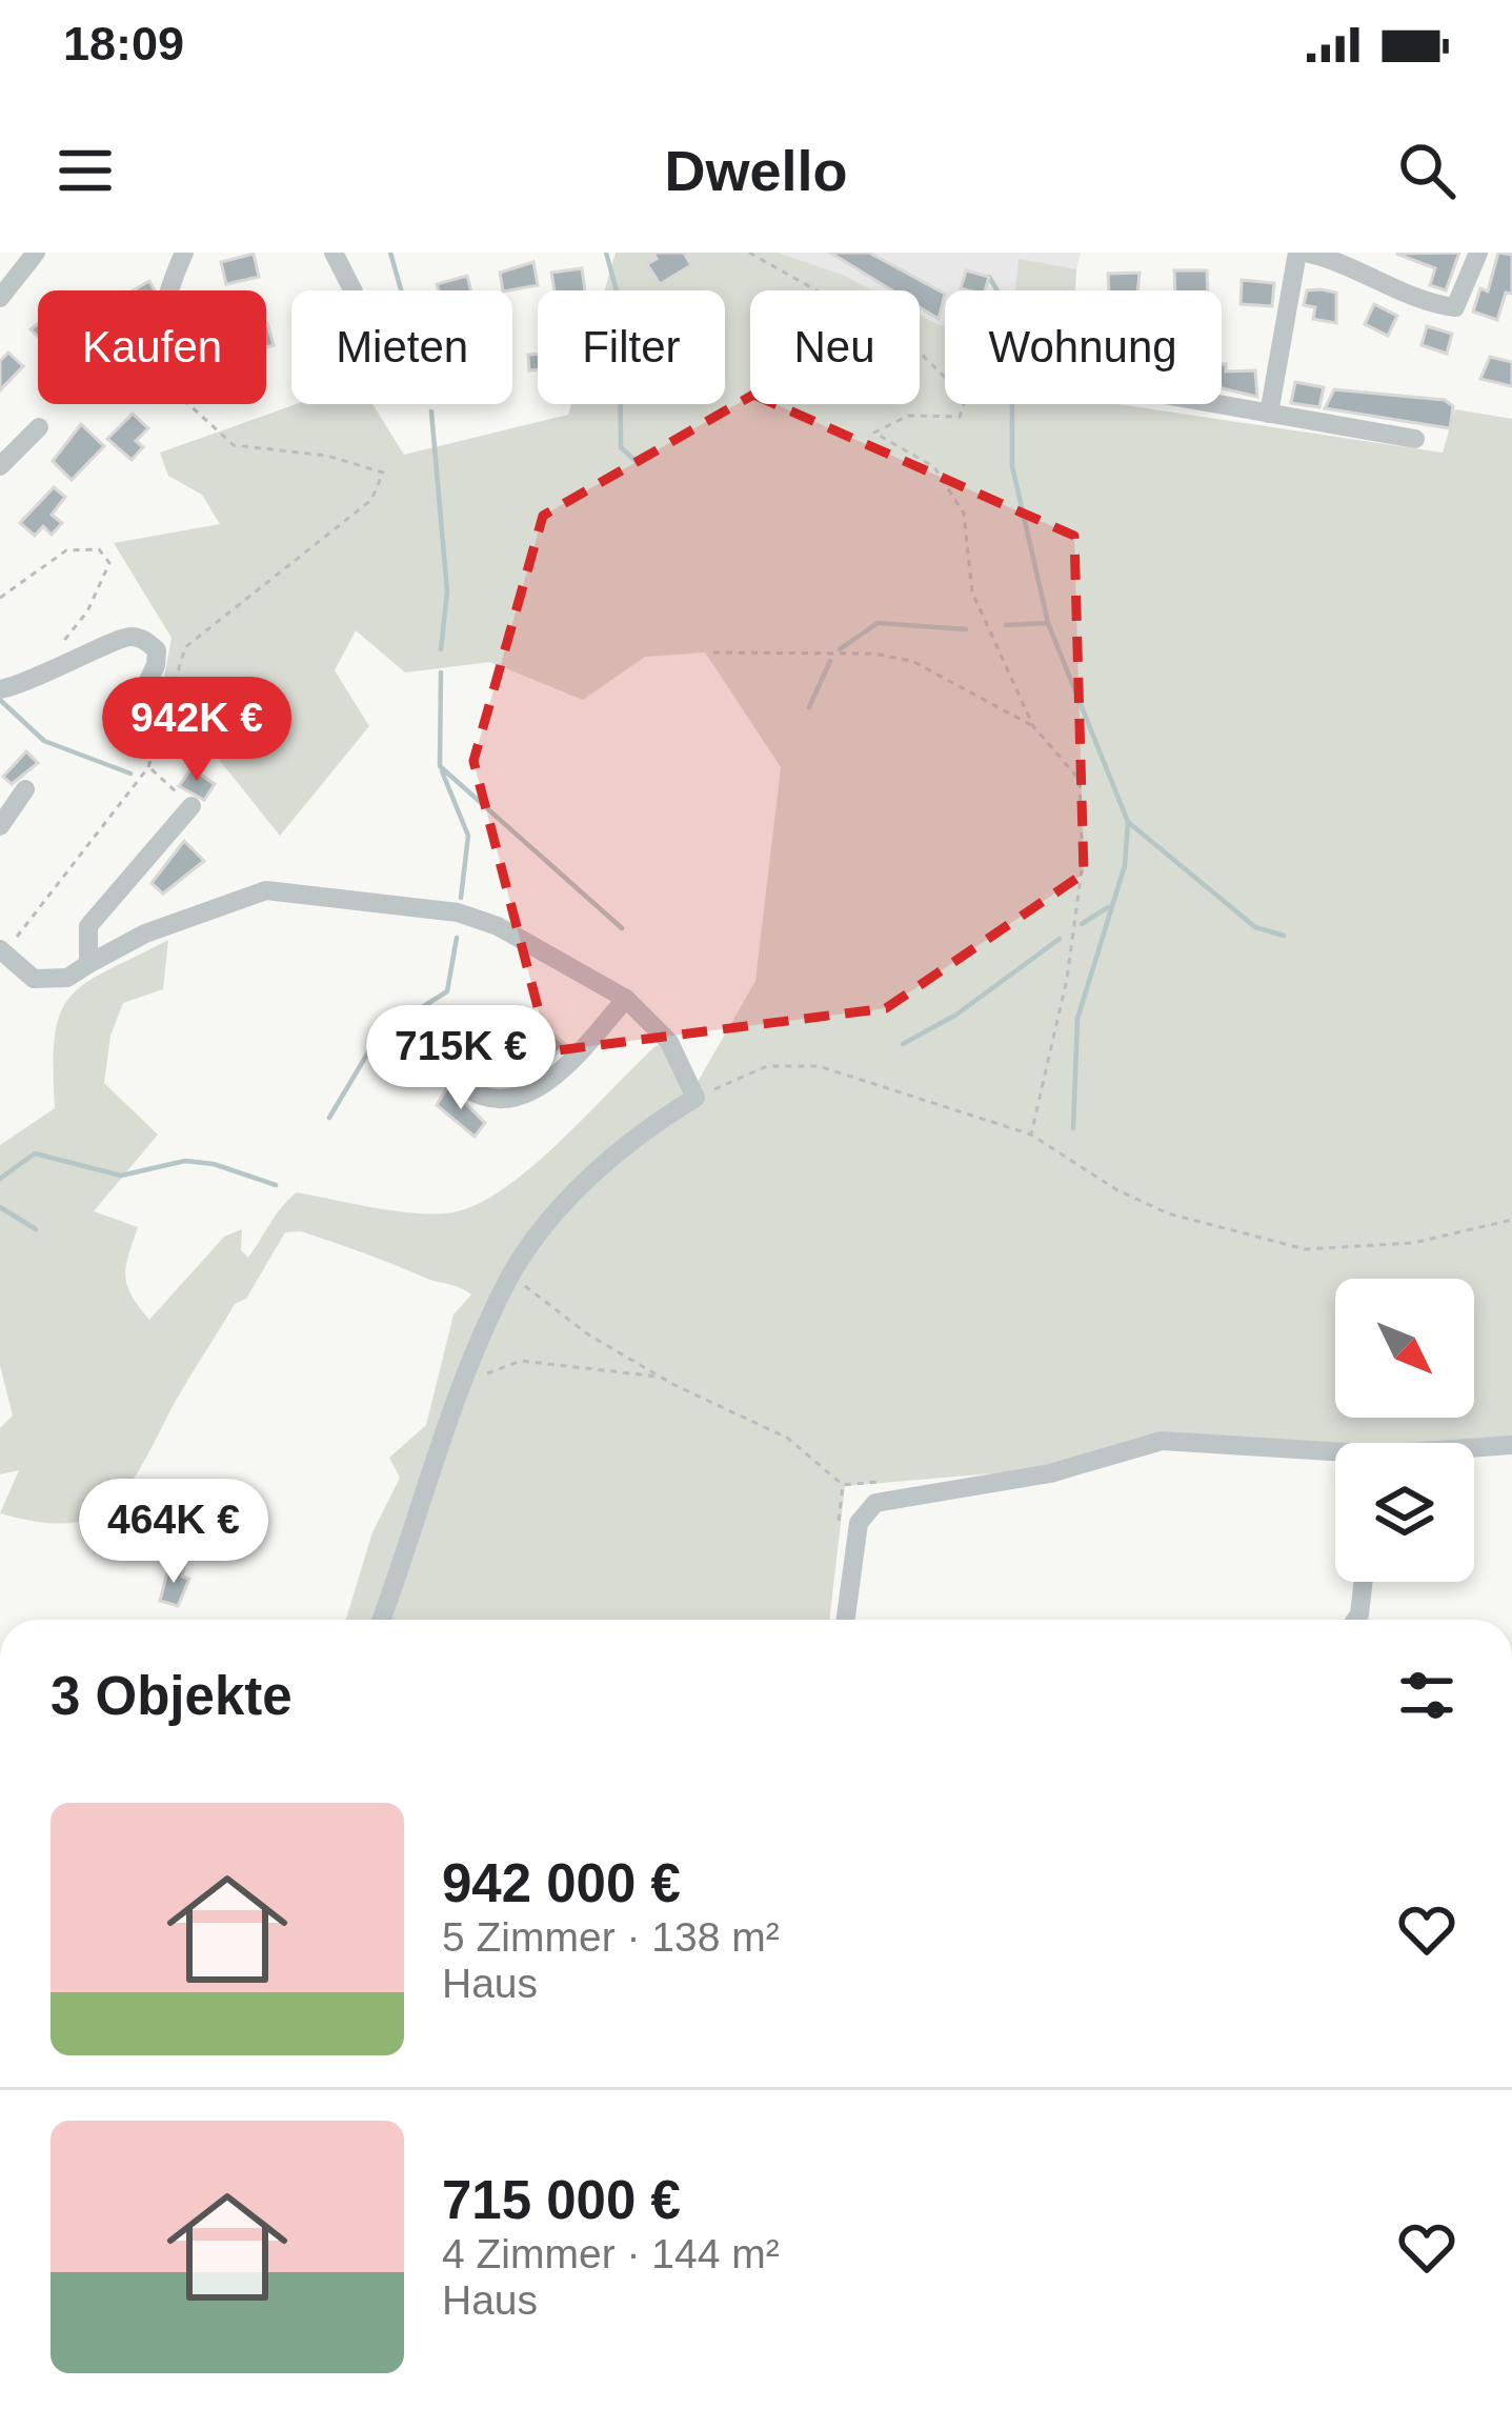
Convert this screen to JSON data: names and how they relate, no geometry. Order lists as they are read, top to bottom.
{
  "north": "bottom right",
  "page": {
    "status": "18:09",
    "header": "Dwello",
    "chip": [
      "Kaufen",
      "Mieten",
      "Filter",
      "Neu",
      "Wohnung"
    ],
    "price": ["942K €", "715K €", "464K €"],
    "heading": "3 Objekte",
    "list": [
      {
        "name": "942 000 €",
        "note": "5 Zimmer · 138 m² · Haus"
      },
      {
        "name": "715 000 €",
        "note": "4 Zimmer · 144 m² · Haus"
      }
    ]
  }
}
